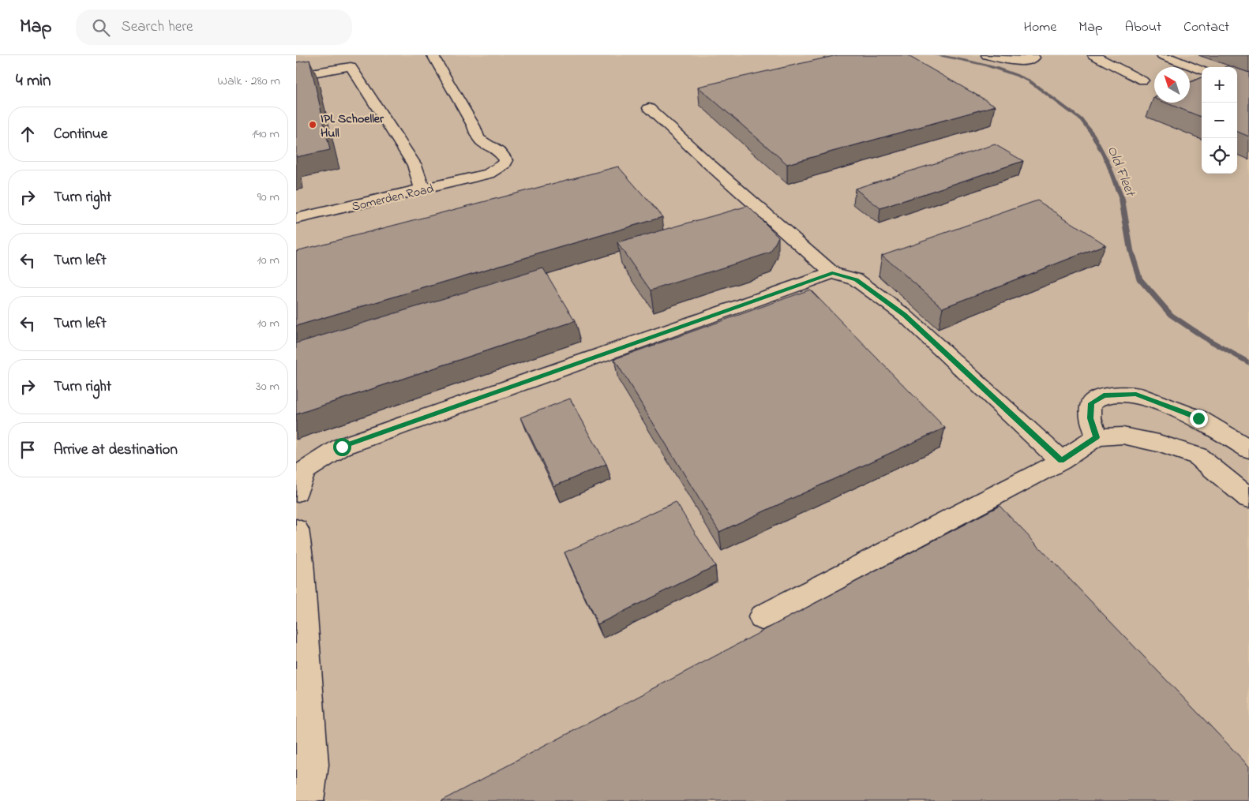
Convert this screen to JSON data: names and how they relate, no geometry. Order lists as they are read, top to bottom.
{
  "streets": {
    "street": ["Somerden Road"]
  },
  "water": ["Old Fleet"],
  "places": ["IPL Schoeller Hull"],
  "north": "top left",
  "page": {
    "header": "Map",
    "search": "Search here",
    "nav": [
      "Home",
      "Map",
      "About",
      "Contact"
    ],
    "heading": ["4 min", "Walk · 280 m"],
    "map_buttons": ["+", "−"],
    "list": [
      ["Continue", "140 m"],
      ["Turn right", "90 m"],
      ["Turn left", "10 m"],
      ["Turn left", "10 m"],
      ["Turn right", "30 m"],
      "Arrive at destination"
    ]
  }
}
